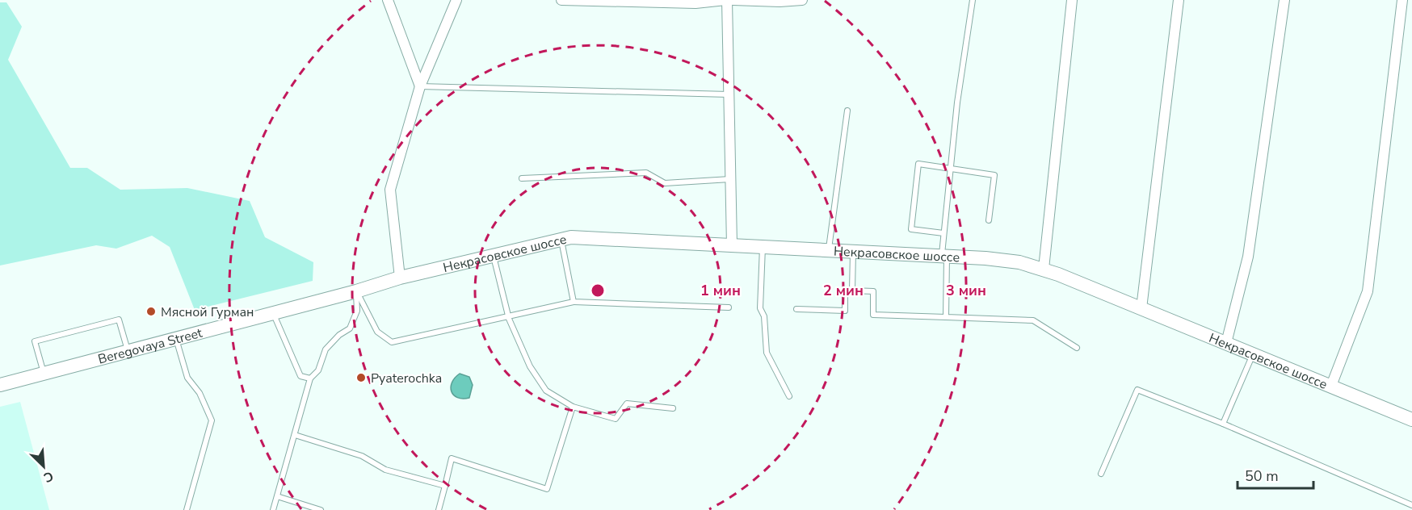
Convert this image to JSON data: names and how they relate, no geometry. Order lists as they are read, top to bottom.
{
  "streets": {
    "main road": ["Некрасовское шоссе", "Beregovaya Street"]
  },
  "crossings": [
    ["Некрасовское шоссе", "Beregovaya Street"]
  ],
  "places": ["Мясной Гурман", "Pyaterochka"],
  "scale_bar": "50 m",
  "north": "bottom right",
  "rings": ["1 мин", "2 мин", "3 мин"]
}
